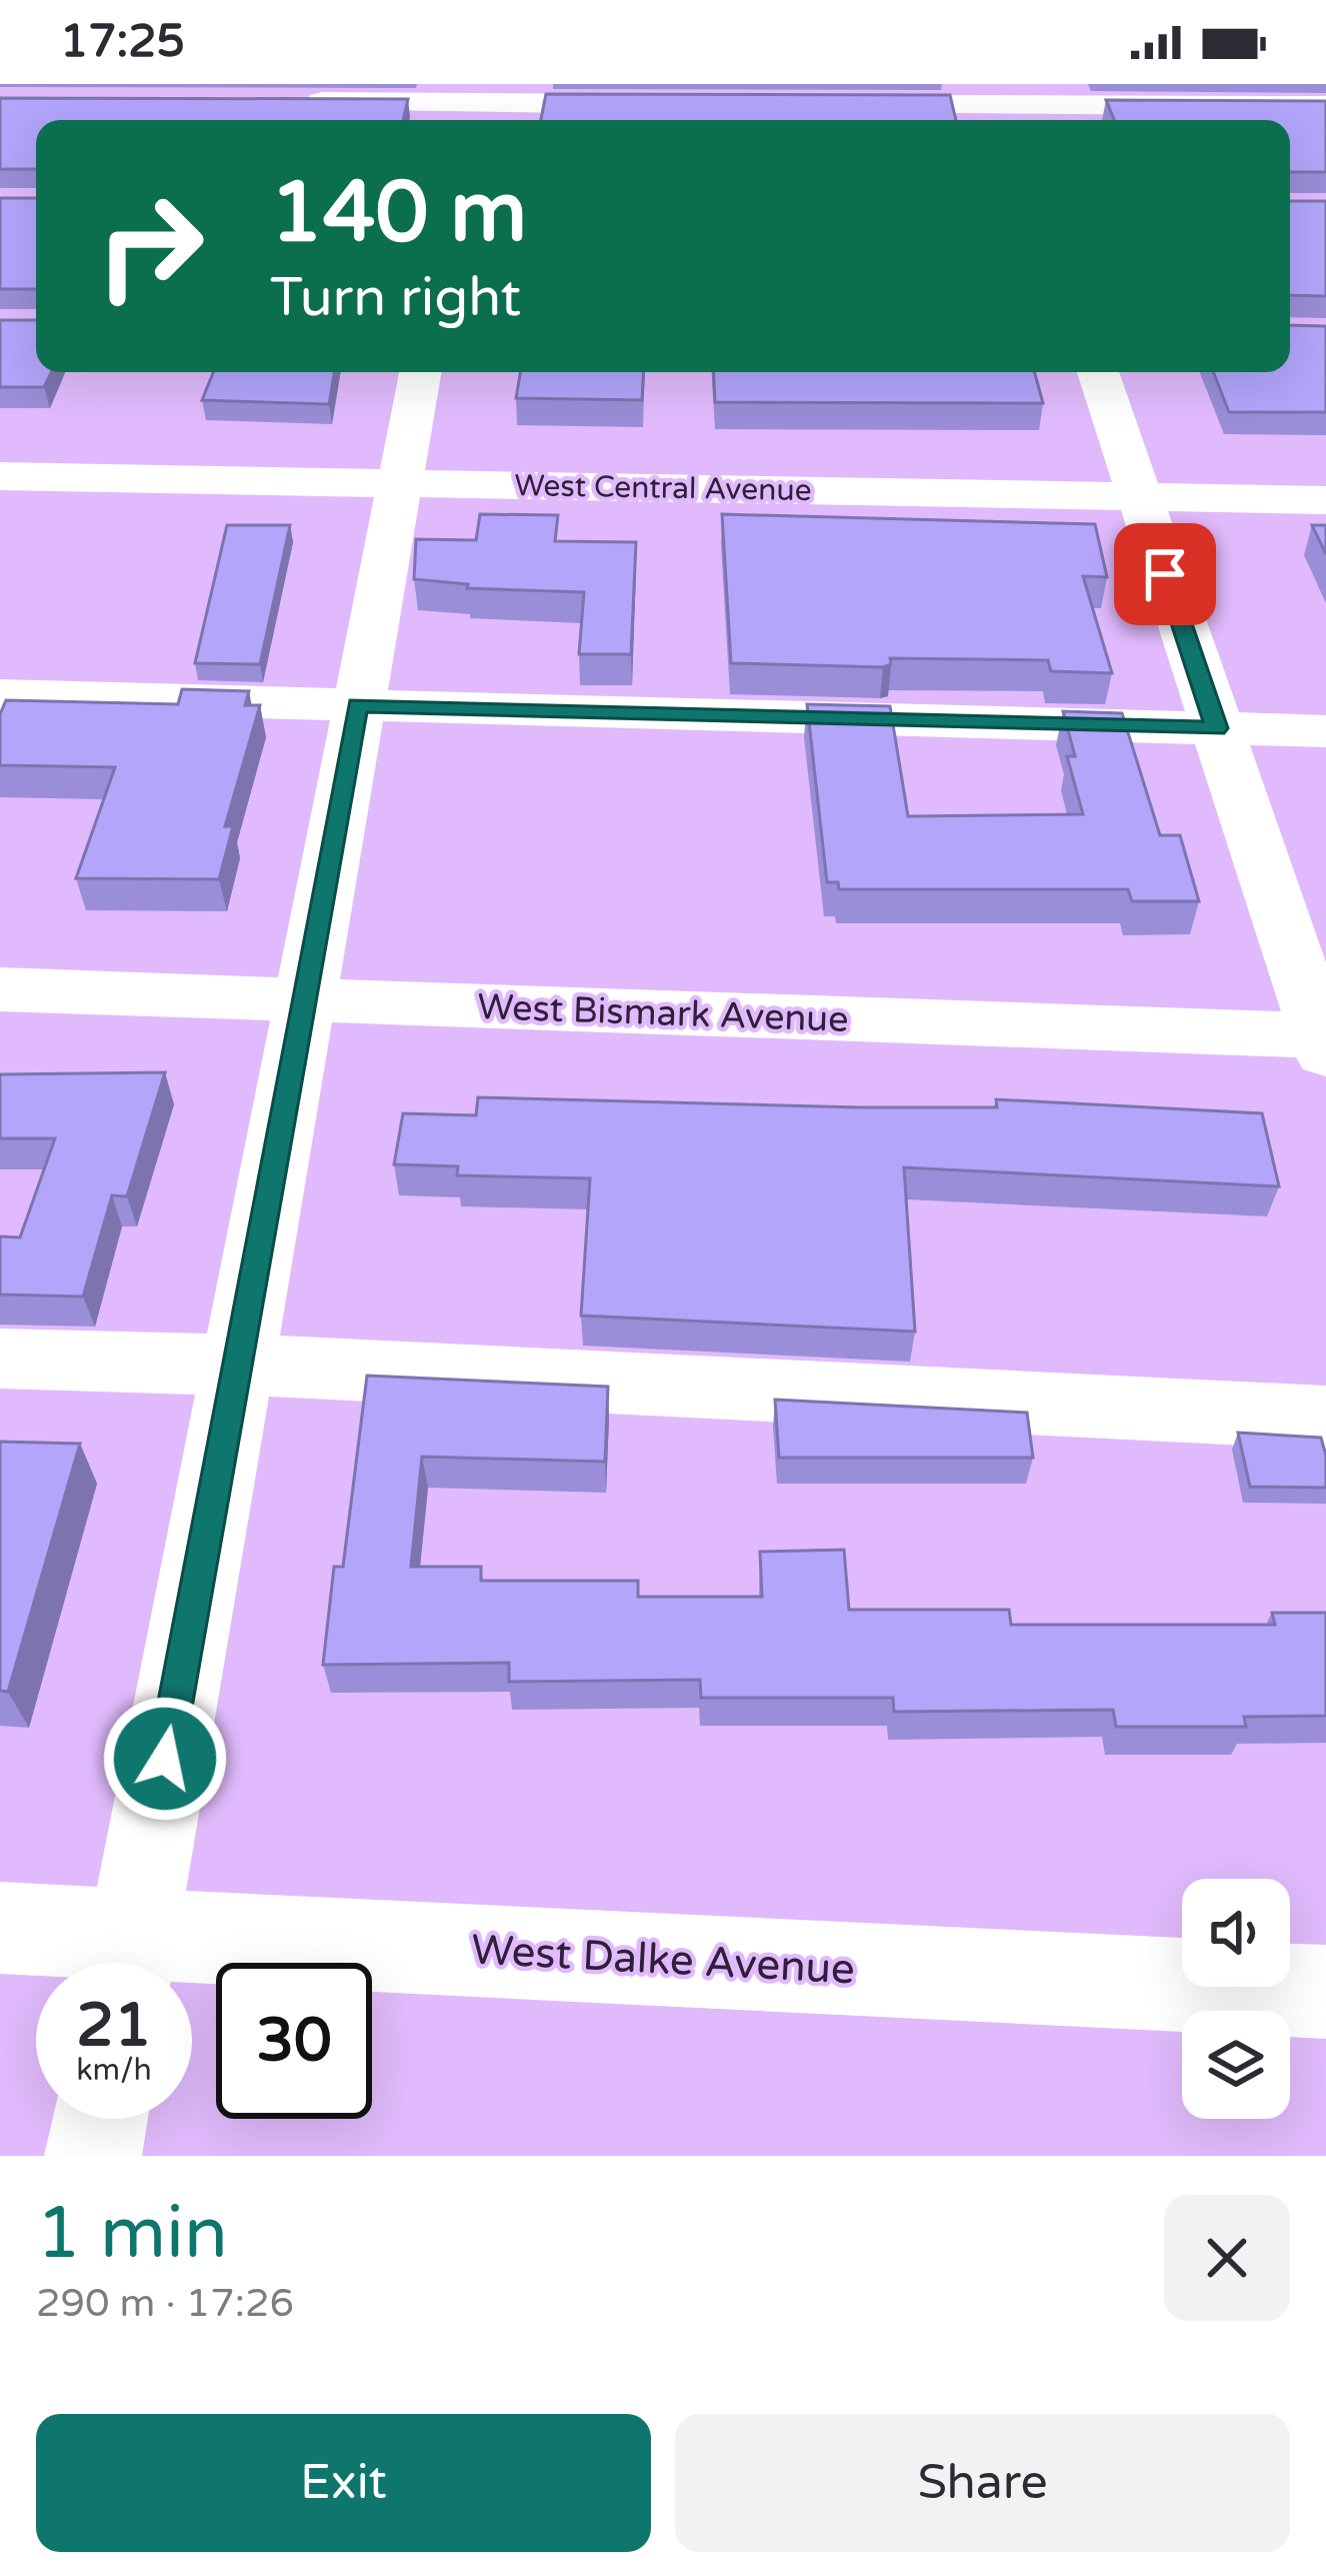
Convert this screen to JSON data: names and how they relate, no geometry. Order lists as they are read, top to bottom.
{
  "streets": {
    "street": ["West Central Avenue", "West Bismark Avenue", "West Dalke Avenue"]
  },
  "page": {
    "status": "17:25",
    "turn": ["140 m", "Turn right"],
    "speed": "21 km/h",
    "limit": "30",
    "heading": ["1 min", "290 m · 17:26"],
    "buttons": ["Exit", "Share"]
  }
}
